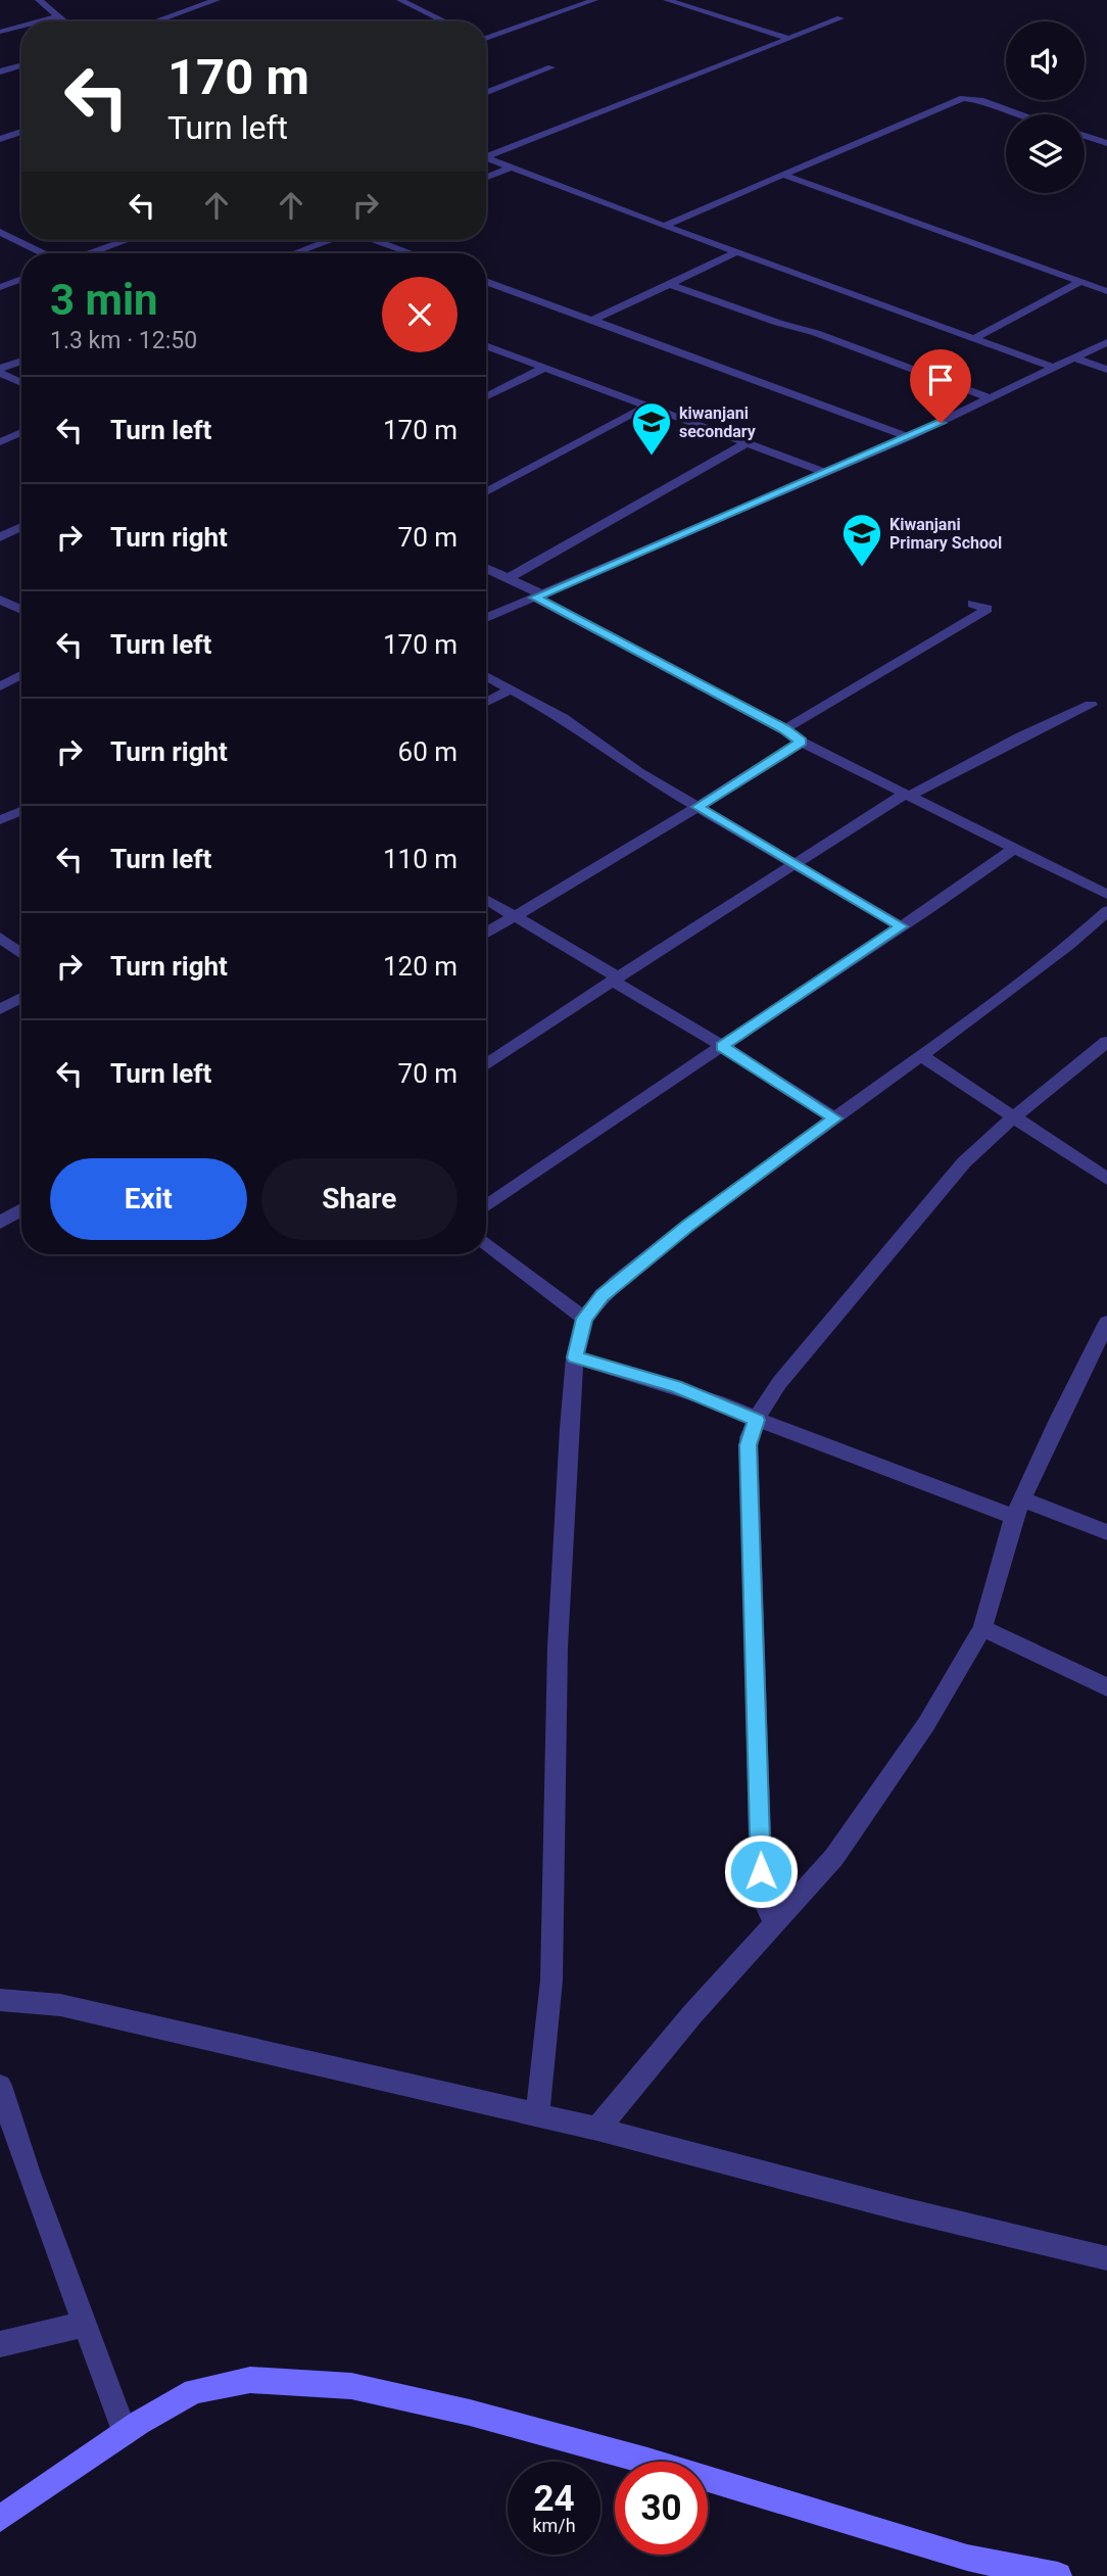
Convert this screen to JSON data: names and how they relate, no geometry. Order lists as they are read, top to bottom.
{
  "places": {
    "school or university": ["kiwanjani secondary", "Kiwanjani Primary School"]
  },
  "page": {
    "turn": ["170 m", "Turn left"],
    "heading": ["3 min", "1.3 km · 12:50"],
    "list": [
      {
        "name": "Turn left",
        "value": "170 m"
      },
      {
        "name": "Turn right",
        "value": "70 m"
      },
      {
        "name": "Turn left",
        "value": "170 m"
      },
      {
        "name": "Turn right",
        "value": "60 m"
      },
      {
        "name": "Turn left",
        "value": "110 m"
      },
      {
        "name": "Turn right",
        "value": "120 m"
      },
      {
        "name": "Turn left",
        "value": "70 m"
      }
    ],
    "buttons": ["Exit", "Share"],
    "speed": "24 km/h",
    "limit": "30"
  }
}
